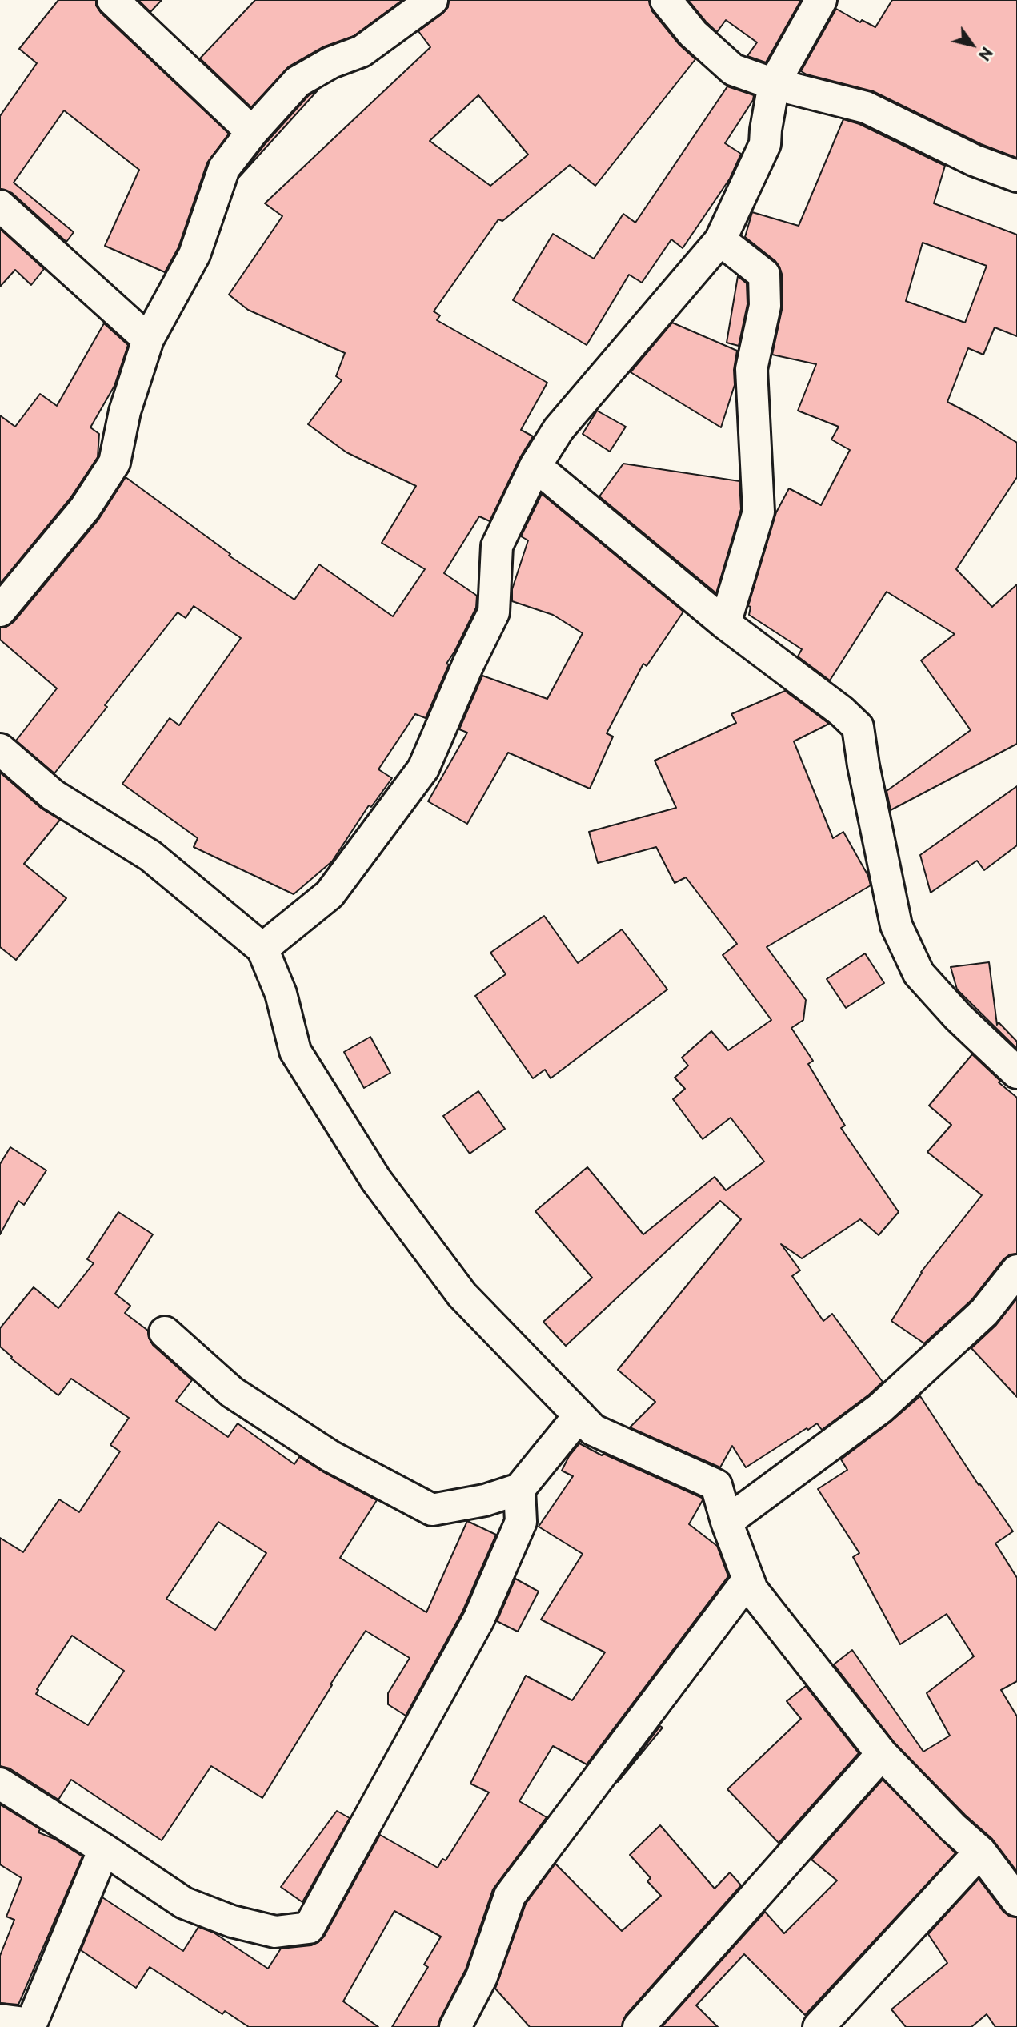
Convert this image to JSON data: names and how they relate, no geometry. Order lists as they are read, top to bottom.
{
  "north": "bottom right"
}
